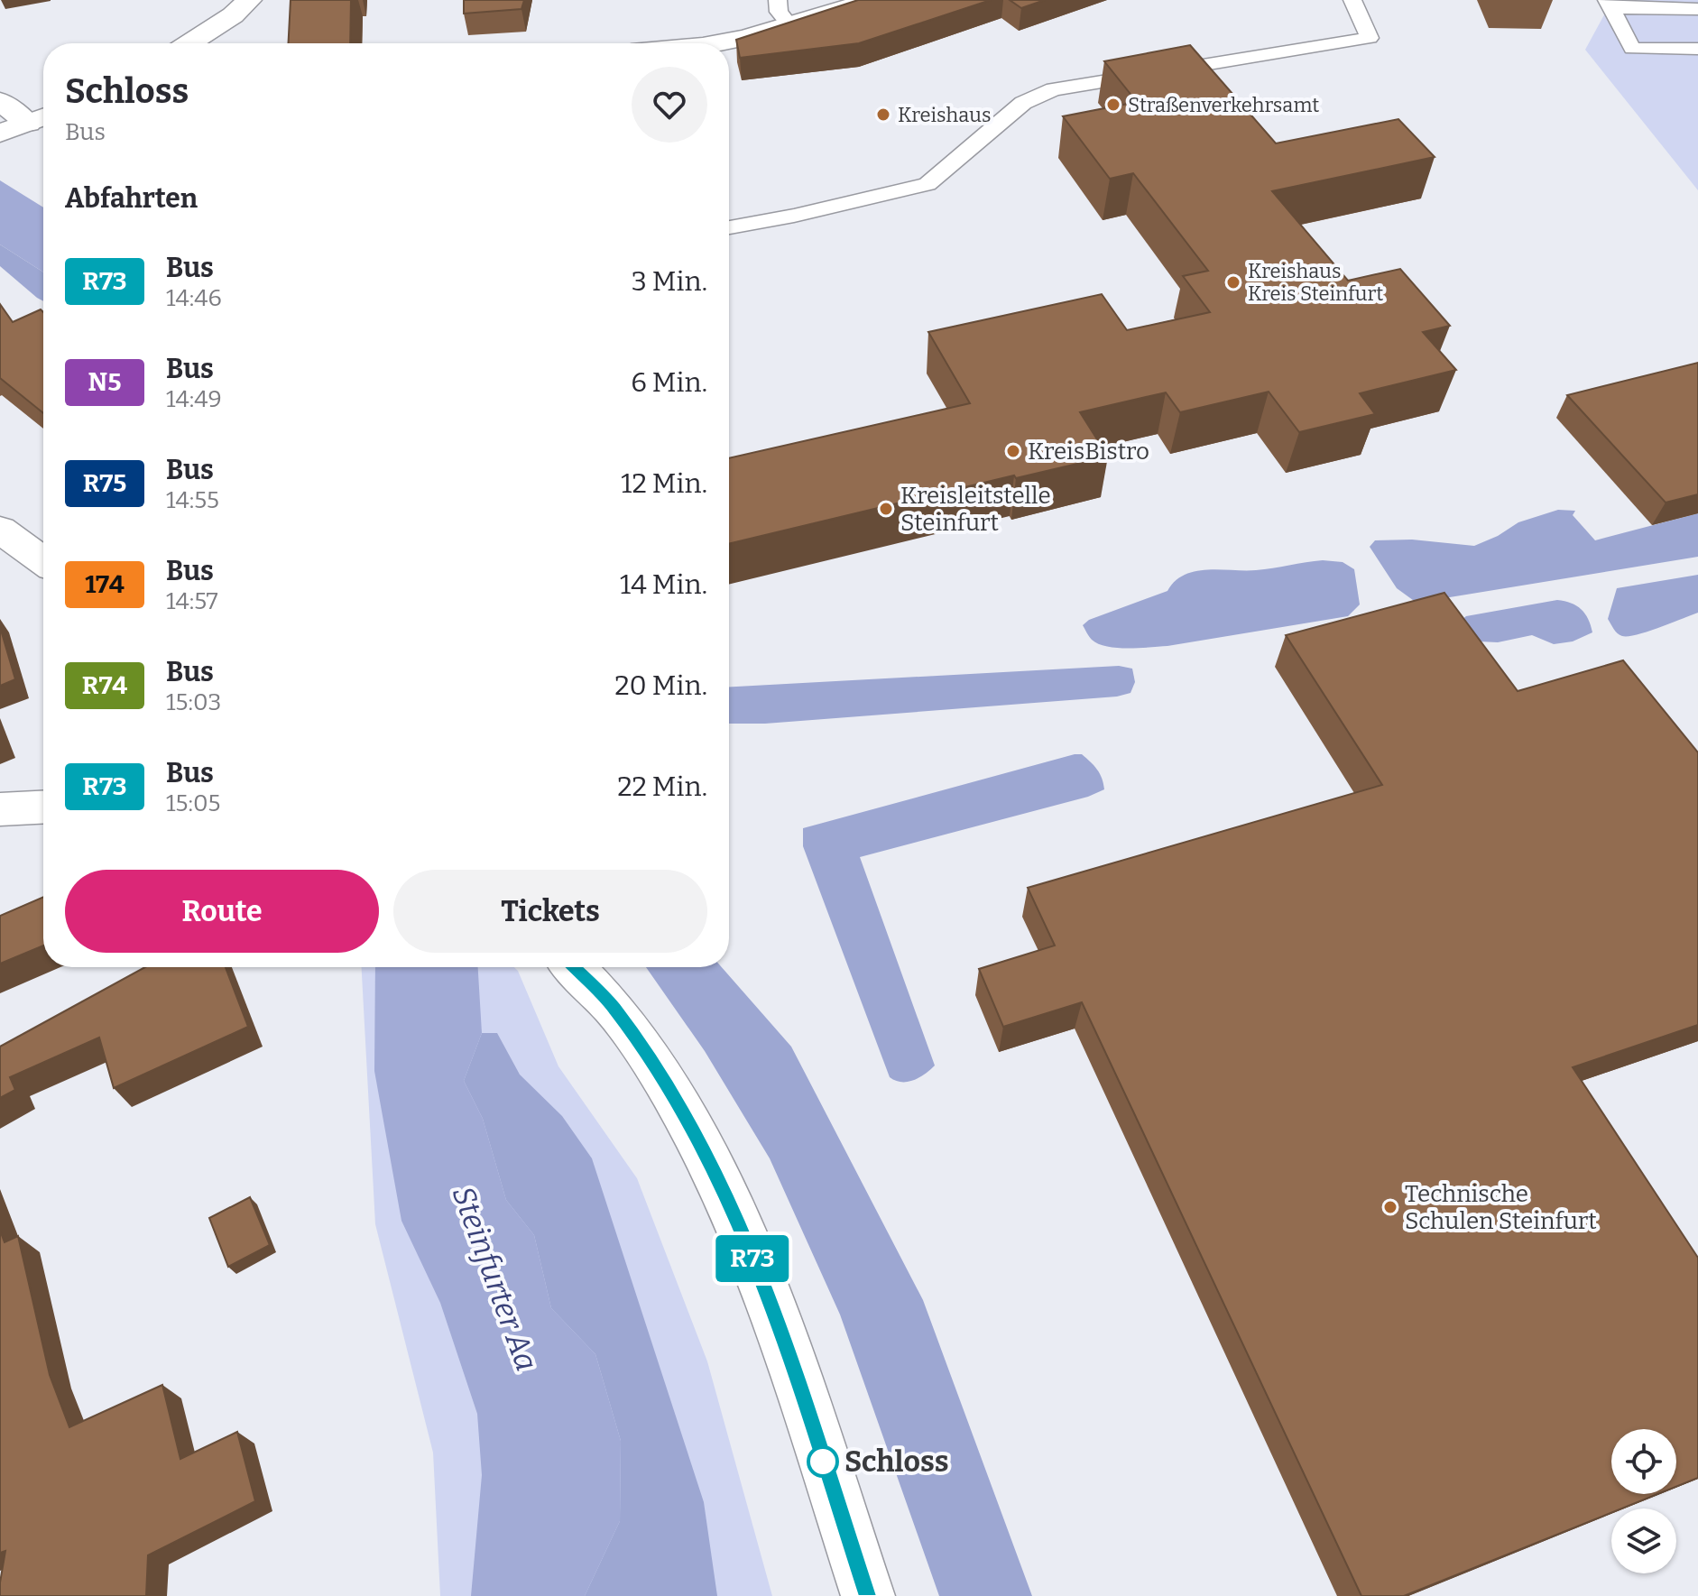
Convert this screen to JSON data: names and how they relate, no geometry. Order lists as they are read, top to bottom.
{
  "water": ["Steinfurter Aa"],
  "places": [
    "Straßenverkehrsamt",
    "Kreishaus",
    "Kreishaus Kreis Steinfurt",
    "KreisBistro",
    "Kreisleitstelle Steinfurt",
    "Technische Schulen Steinfurt",
    "Schloss"
  ],
  "lines": ["bus line R73"],
  "page": {
    "on_map": "R73",
    "heading": [
      ["Schloss", "Bus"],
      "Abfahrten"
    ],
    "list": [
      {
        "mark": "R73",
        "name": "Bus",
        "note": "14:46",
        "value": "3 Min."
      },
      {
        "mark": "N5",
        "name": "Bus",
        "note": "14:49",
        "value": "6 Min."
      },
      {
        "mark": "R75",
        "name": "Bus",
        "note": "14:55",
        "value": "12 Min."
      },
      {
        "mark": "174",
        "name": "Bus",
        "note": "14:57",
        "value": "14 Min."
      },
      {
        "mark": "R74",
        "name": "Bus",
        "note": "15:03",
        "value": "20 Min."
      },
      {
        "mark": "R73",
        "name": "Bus",
        "note": "15:05",
        "value": "22 Min."
      }
    ],
    "buttons": ["Route", "Tickets"]
  }
}
